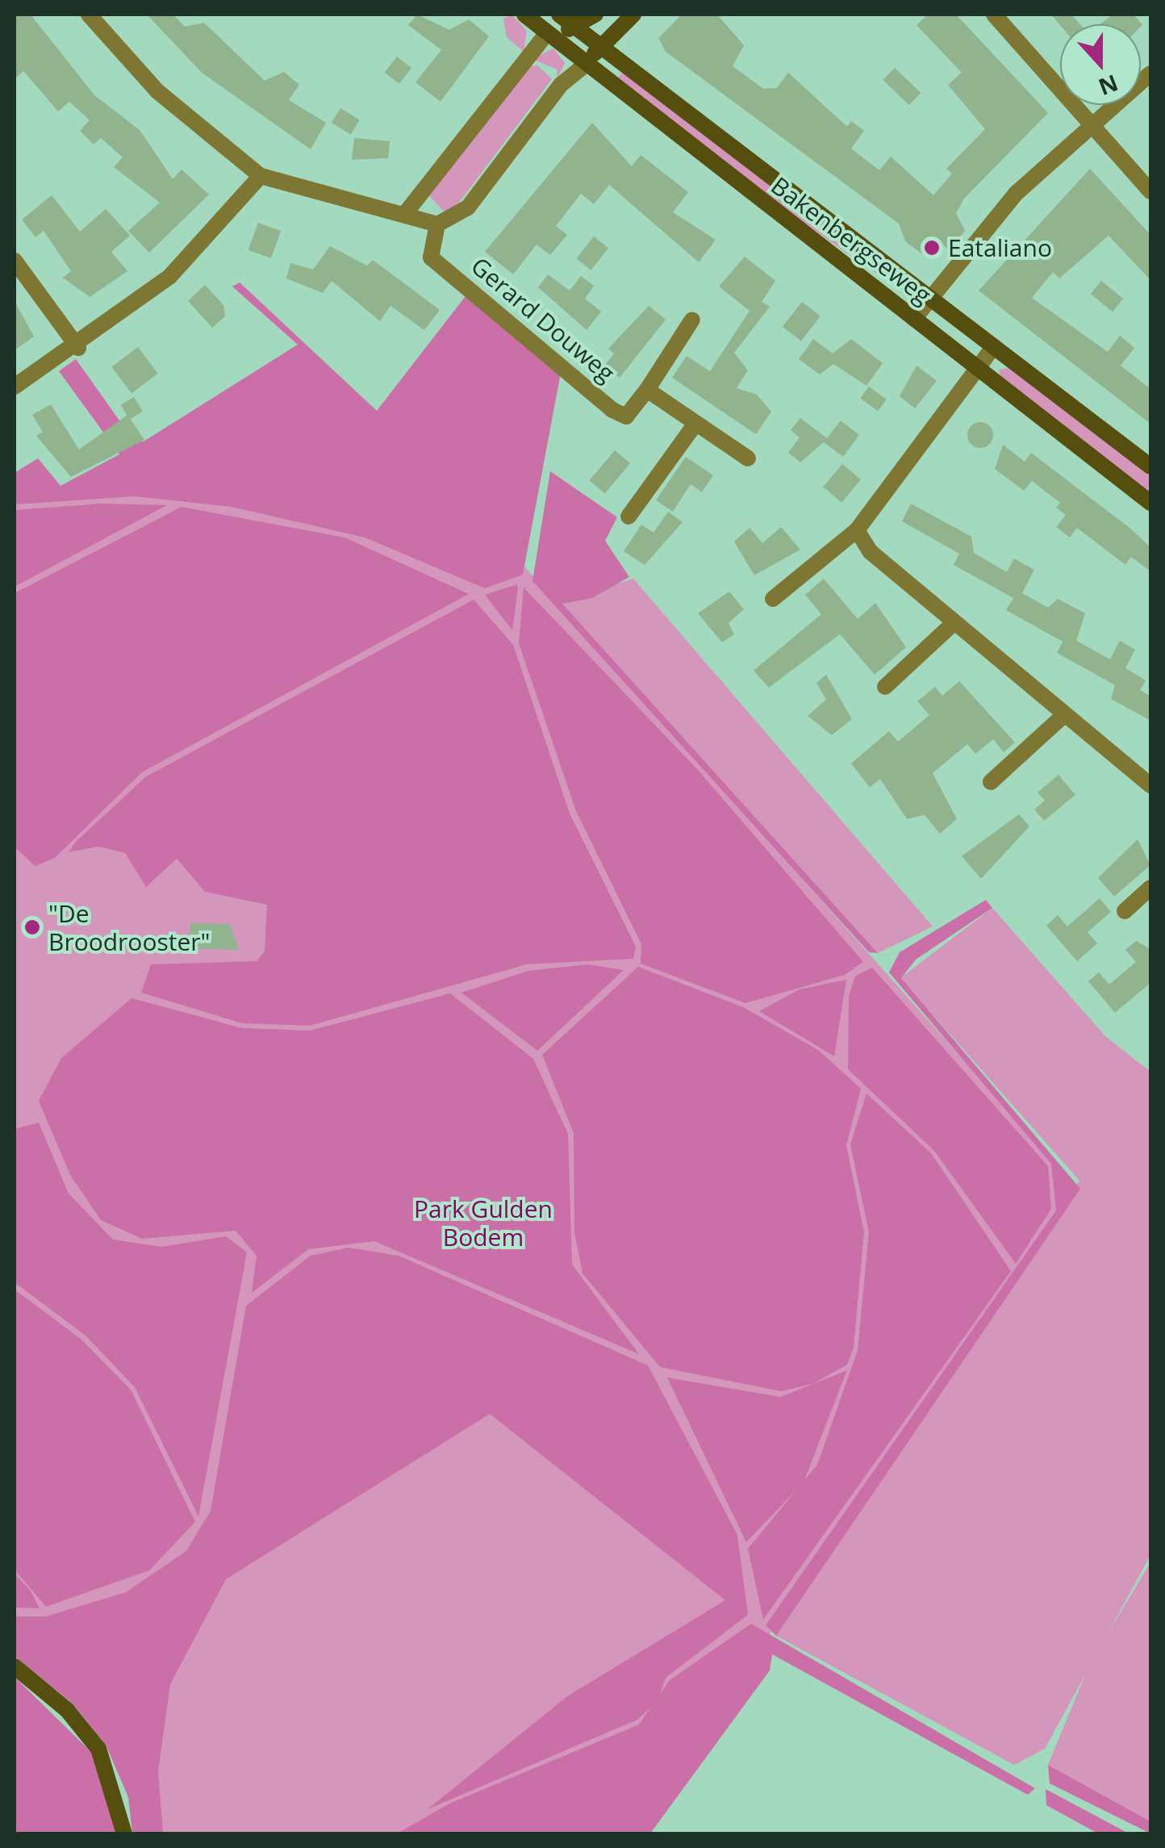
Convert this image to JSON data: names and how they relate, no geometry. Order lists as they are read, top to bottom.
{
  "streets": {
    "street": ["Bakenbergseweg", "Gerard Douweg"]
  },
  "parks": ["Park Gulden Bodem"],
  "places": ["Eataliano", "\"De Broodrooster\""],
  "north": "bottom"
}
